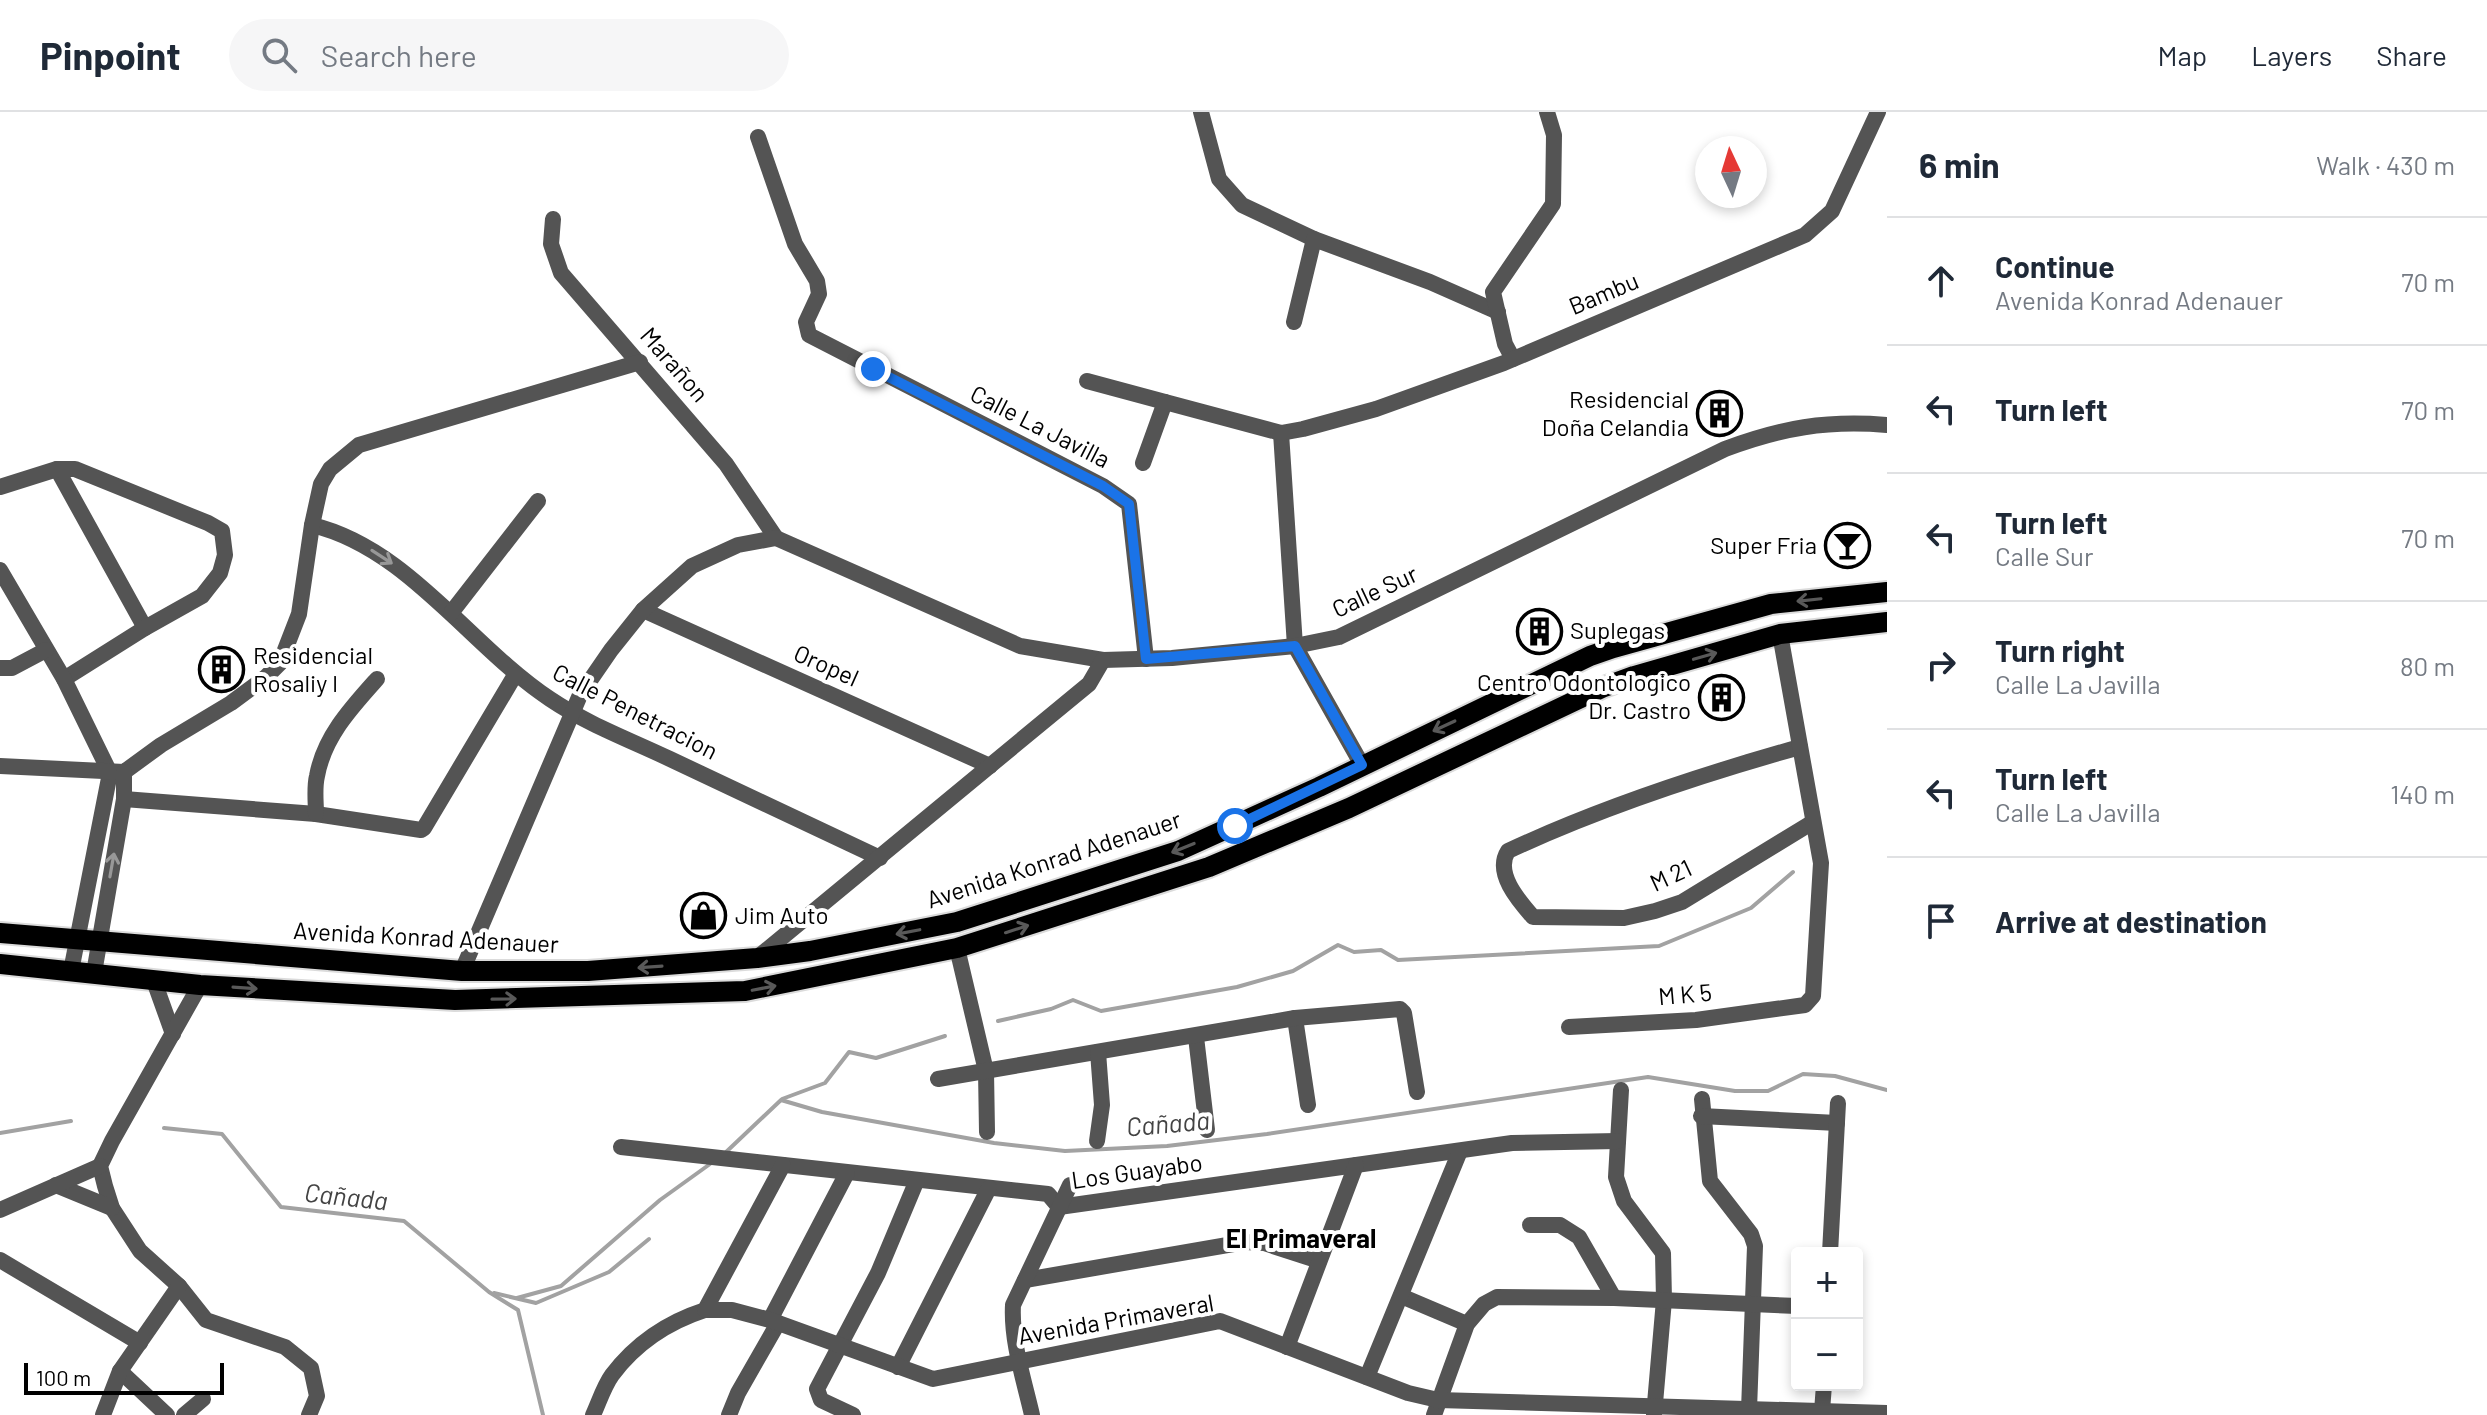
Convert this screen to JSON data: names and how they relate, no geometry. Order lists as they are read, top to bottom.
{
  "streets": {
    "main road": ["Avenida Konrad Adenauer"],
    "street": [
      "Bambu",
      "Marañon",
      "Calle La Javilla",
      "Calle Sur",
      "Oropel",
      "Calle Penetracion",
      "M 21",
      "M K 5",
      "Los Guayabo",
      "Avenida Primaveral"
    ]
  },
  "crossings": [
    ["Marañon", "Calle Sur"],
    ["Calle La Javilla", "Calle Sur"],
    ["M 21", "M K 5"]
  ],
  "districts": ["El Primaveral"],
  "water": ["Cañada"],
  "places": {
    "building": [
      "Residencial Doña Celandia",
      "Suplegas",
      "Residencial Rosaliy I",
      "Centro Odontologico Dr. Castro"
    ],
    "bar": ["Super Fria"],
    "shop": ["Jim Auto"]
  },
  "scale_bar": "100 m",
  "north": "top",
  "page": {
    "header": "Pinpoint",
    "search": "Search here",
    "nav": ["Map", "Layers", "Share"],
    "heading": ["6 min", "Walk · 430 m"],
    "list": [
      ["Continue", "Avenida Konrad Adenauer", "70 m"],
      ["Turn left", "70 m"],
      ["Turn left", "Calle Sur", "70 m"],
      ["Turn right", "Calle La Javilla", "80 m"],
      ["Turn left", "Calle La Javilla", "140 m"],
      "Arrive at destination"
    ],
    "map_buttons": ["+", "−"],
    "scale": "100 m"
  }
}
